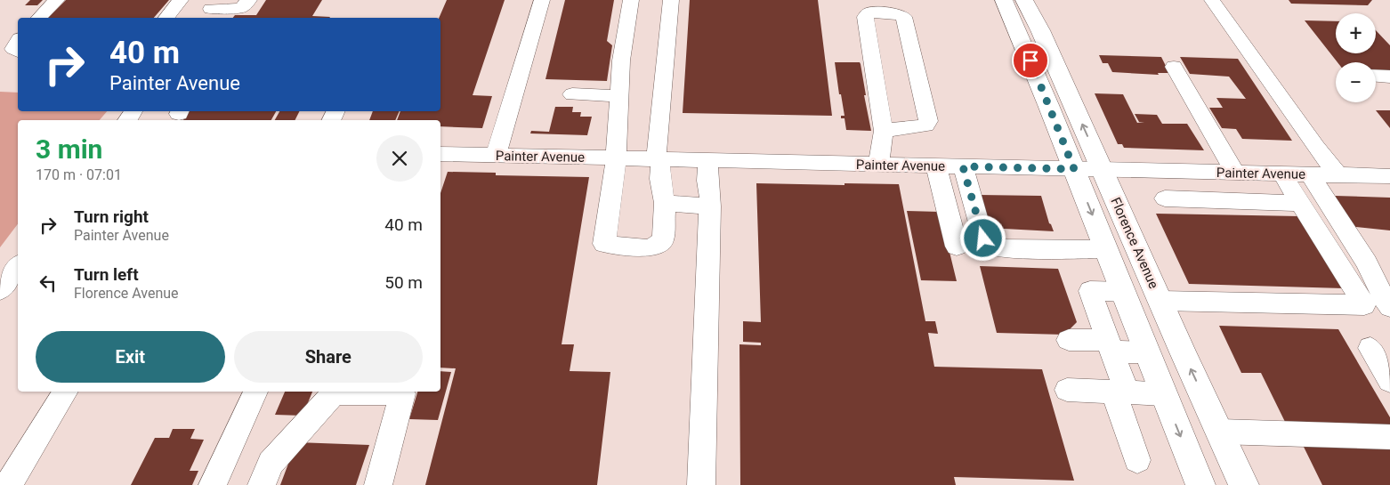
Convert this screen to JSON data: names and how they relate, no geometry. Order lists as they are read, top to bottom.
{
  "streets": {
    "main road": ["Florence Avenue"],
    "street": ["Painter Avenue"]
  },
  "crossings": [
    ["Painter Avenue", "Florence Avenue"]
  ],
  "page": {
    "map_buttons": ["+", "−"],
    "turn": ["40 m", "Painter Avenue"],
    "heading": ["3 min", "170 m · 07:01"],
    "list": [
      {
        "name": "Turn right",
        "note": "Painter Avenue",
        "value": "40 m"
      },
      {
        "name": "Turn left",
        "note": "Florence Avenue",
        "value": "50 m"
      }
    ],
    "buttons": ["Exit", "Share"]
  }
}
